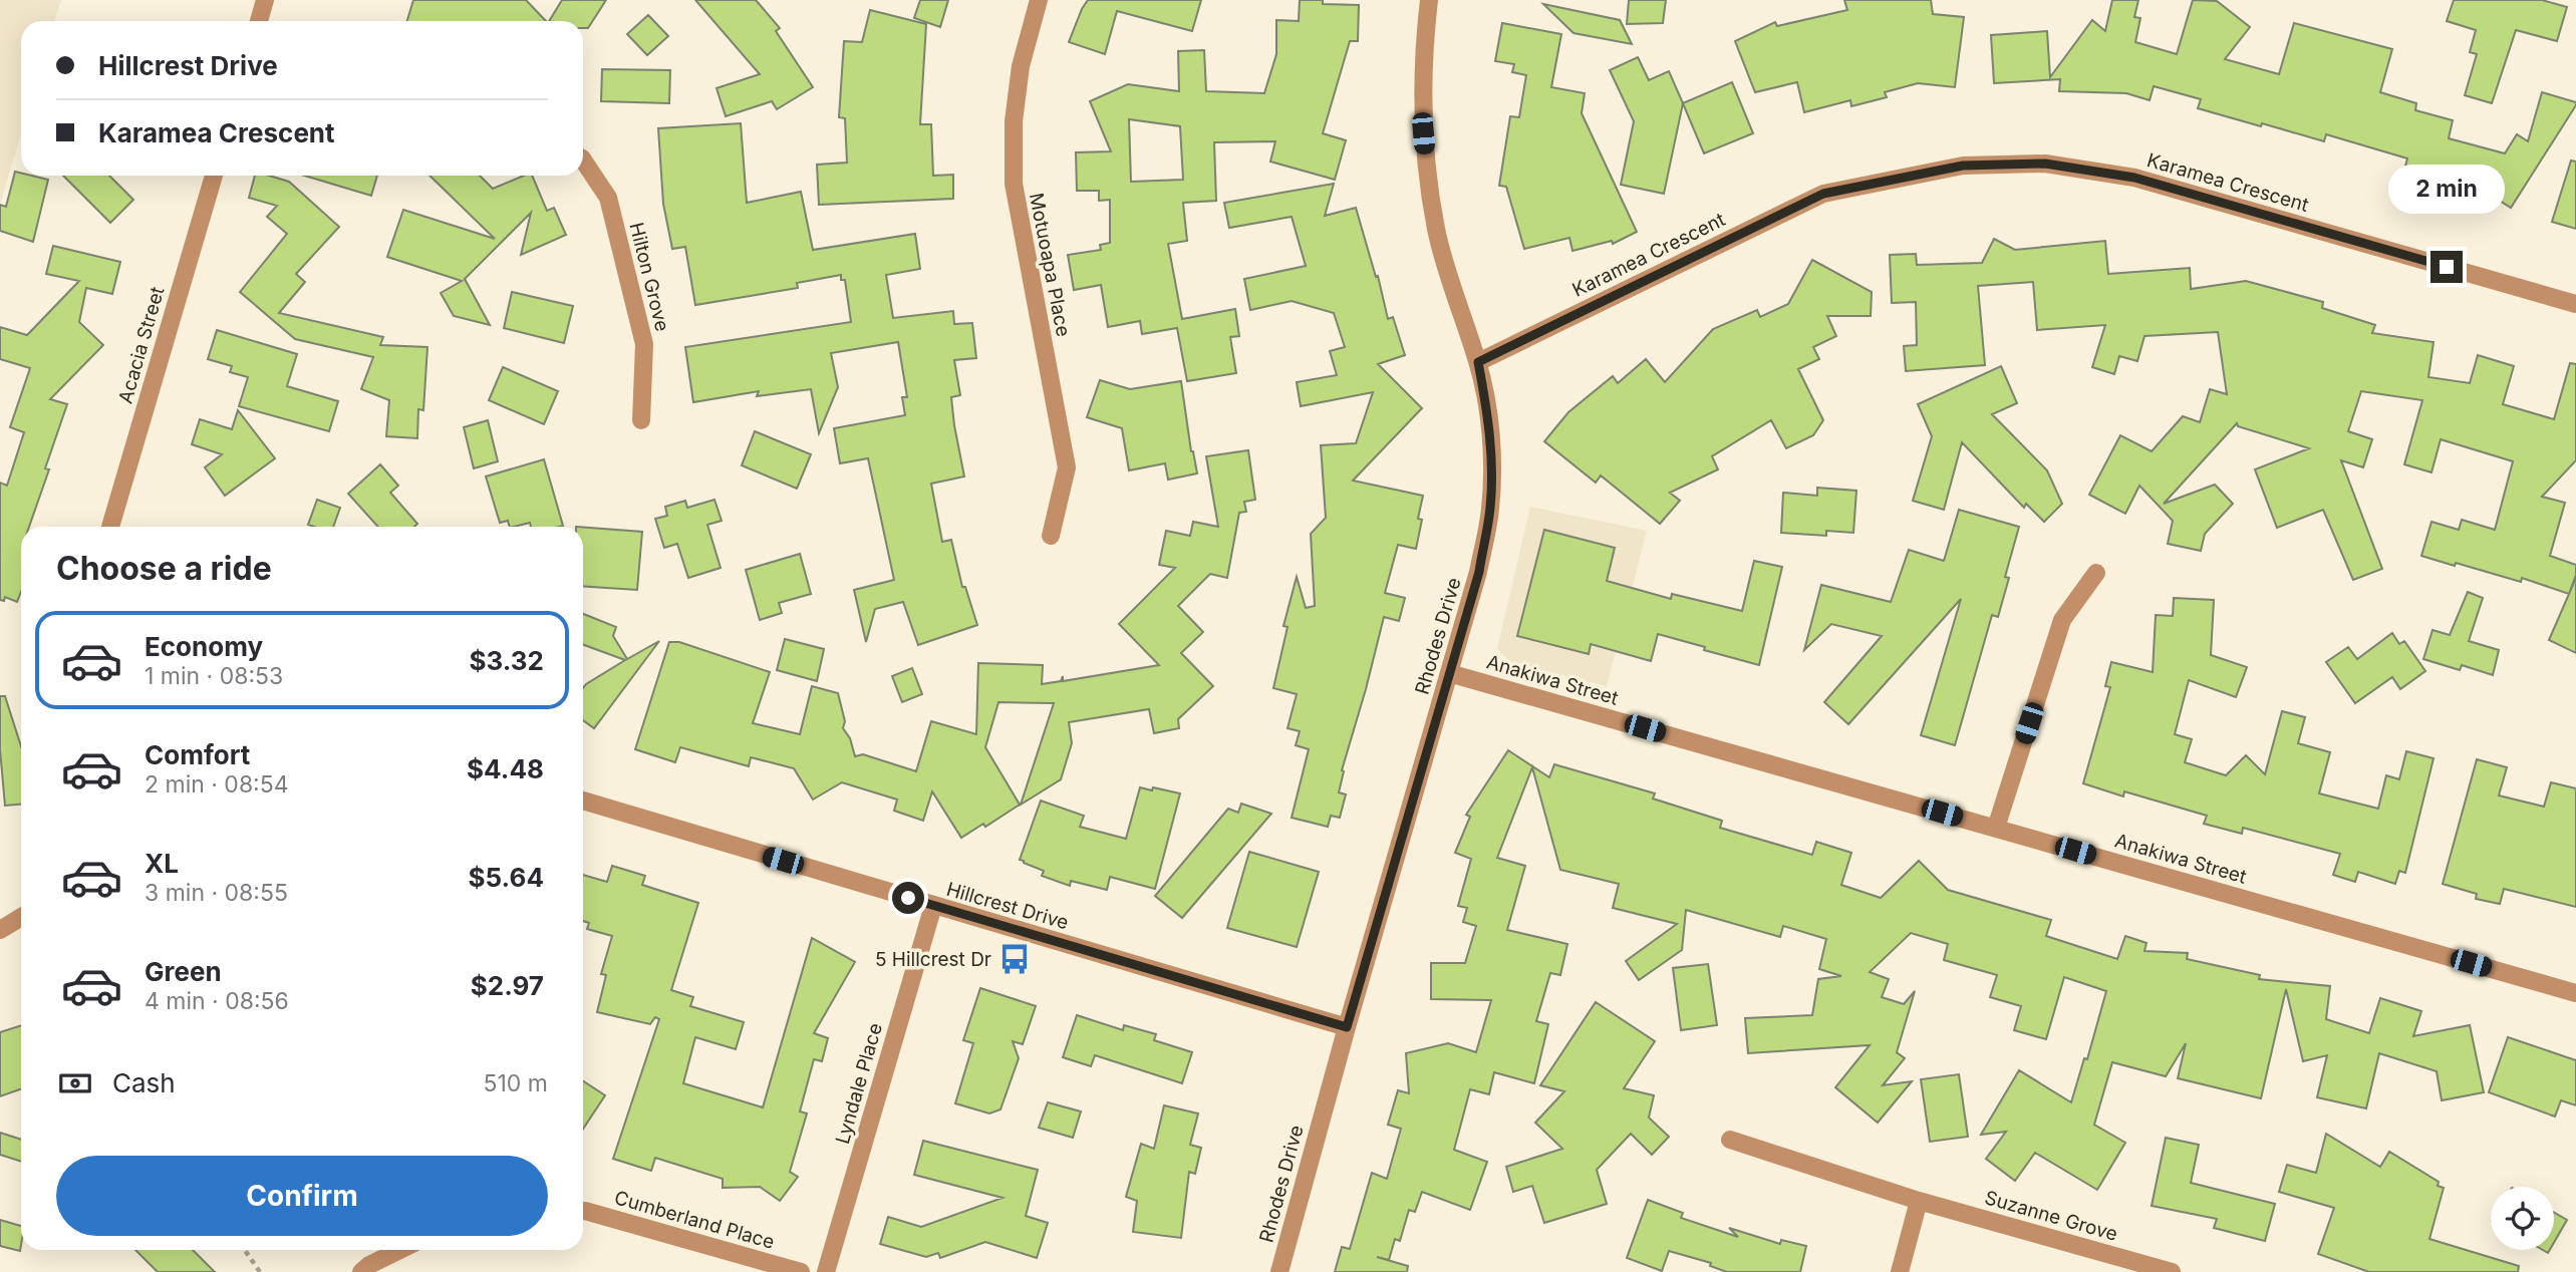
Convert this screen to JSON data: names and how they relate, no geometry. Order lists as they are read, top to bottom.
{
  "streets": {
    "street": [
      "Karamea Crescent",
      "Motuoapa Place",
      "Hilton Grove",
      "Acacia Street",
      "Rhodes Drive",
      "Anakiwa Street",
      "Hillcrest Drive",
      "Lyndale Place",
      "Suzanne Grove",
      "Cumberland Place"
    ]
  },
  "crossings": [
    ["Karamea Crescent", "Rhodes Drive"],
    ["Rhodes Drive", "Anakiwa Street"],
    ["Rhodes Drive", "Hillcrest Drive"],
    ["Hillcrest Drive", "Lyndale Place"]
  ],
  "places": {
    "bus stop": ["5 Hillcrest Dr"]
  },
  "page": {
    "banner": ["Hillcrest Drive", "Karamea Crescent"],
    "bubble": "2 min",
    "heading": "Choose a ride",
    "list": [
      {
        "name": "Economy",
        "note": "1 min · 08:53",
        "value": "$3.32"
      },
      {
        "name": "Comfort",
        "note": "2 min · 08:54",
        "value": "$4.48"
      },
      {
        "name": "XL",
        "note": "3 min · 08:55",
        "value": "$5.64"
      },
      {
        "name": "Green",
        "note": "4 min · 08:56",
        "value": "$2.97"
      }
    ],
    "pay": ["Cash", "510 m"],
    "buttons": "Confirm"
  }
}
